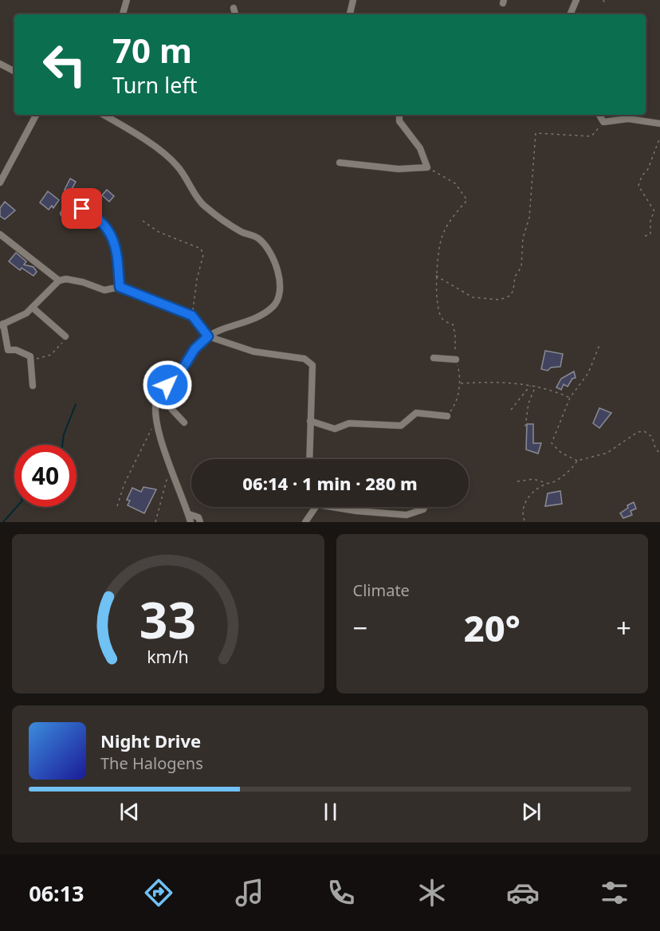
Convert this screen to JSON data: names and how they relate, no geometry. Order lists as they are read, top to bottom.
{
  "page": {
    "turn": ["70 m", "Turn left"],
    "limit": "40",
    "trip": "06:14 · 1 min · 280 m",
    "tile": "Climate",
    "heat": ["−", "20°", "+"],
    "song": ["Night Drive", "The Halogens"],
    "tabs": "06:13",
    "gauge": ["33", "km/h"]
  }
}
